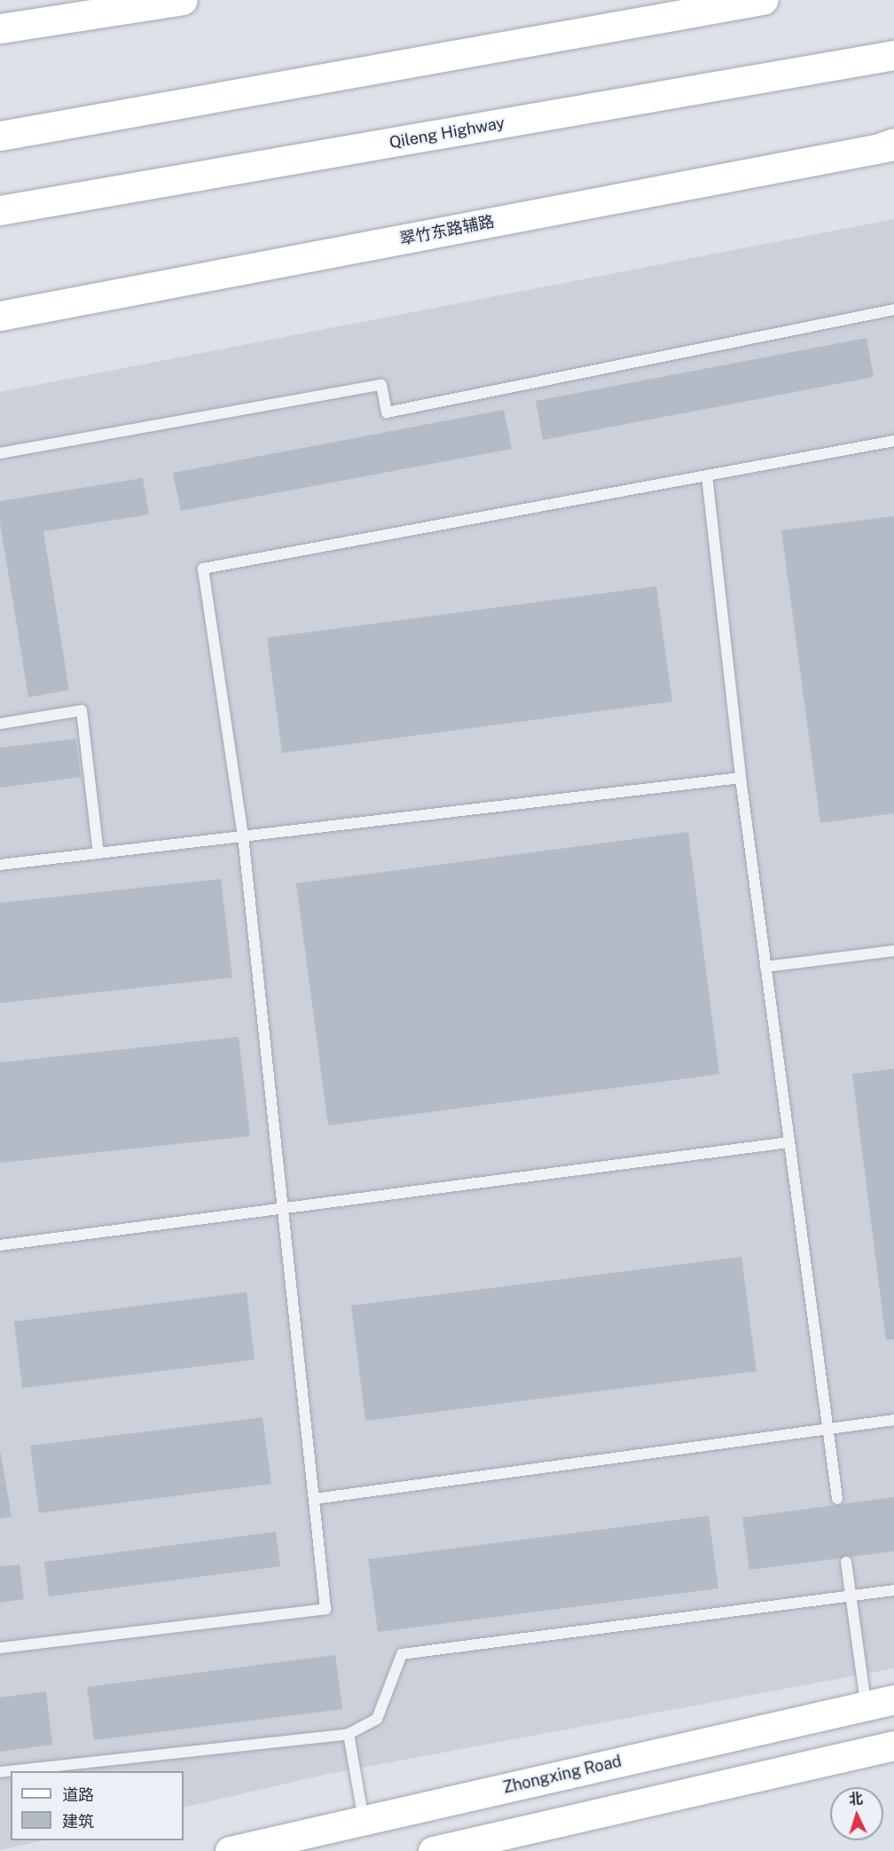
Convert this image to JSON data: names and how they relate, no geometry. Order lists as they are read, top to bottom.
{
  "streets": {
    "main road": ["Qileng Highway", "翠竹东路辅路", "Zhongxing Road"]
  },
  "legend": ["道路", "建筑"],
  "north": "top"
}
